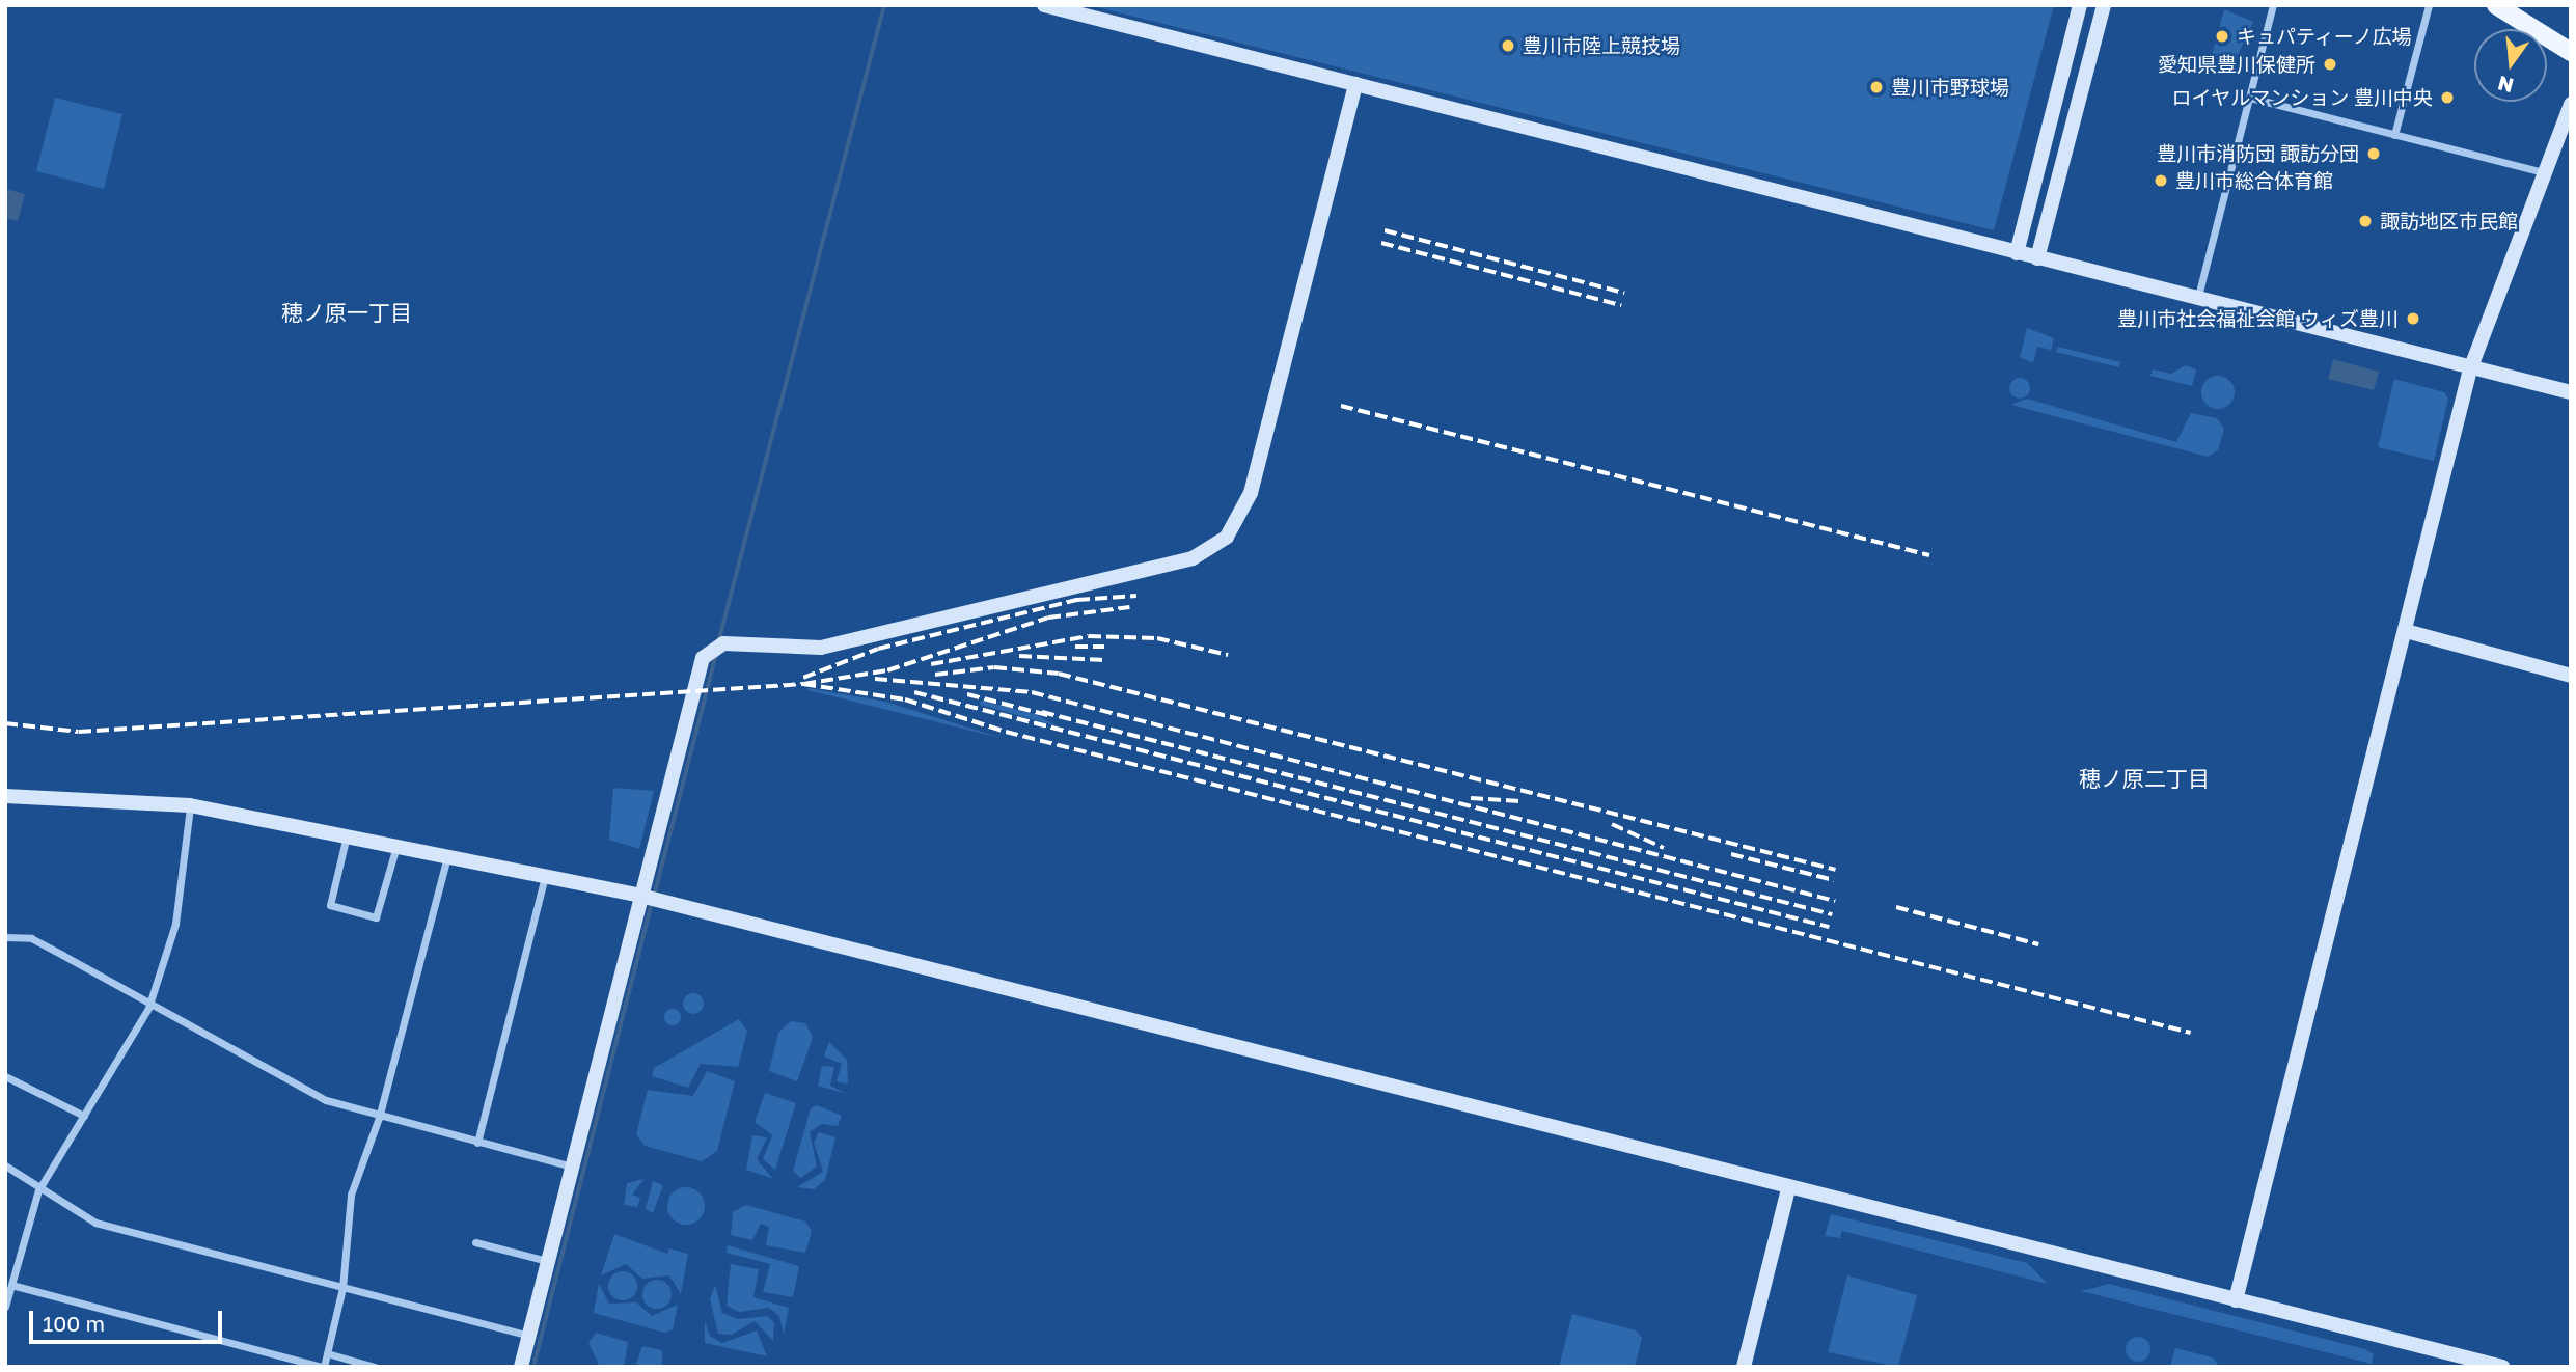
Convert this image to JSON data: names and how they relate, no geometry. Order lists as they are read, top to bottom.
{
  "districts": ["穂ノ原一丁目", "穂ノ原二丁目"],
  "places": [
    "キュパティーノ広場",
    "豊川市陸上競技場",
    "愛知県豊川保健所",
    "豊川市野球場",
    "ロイヤルマンション 豊川中央",
    "豊川市消防団 諏訪分団",
    "豊川市総合体育館",
    "諏訪地区市民館",
    "豊川市社会福祉会館 ウィズ豊川"
  ],
  "scale_bar": "100 m",
  "north": "bottom"
}
